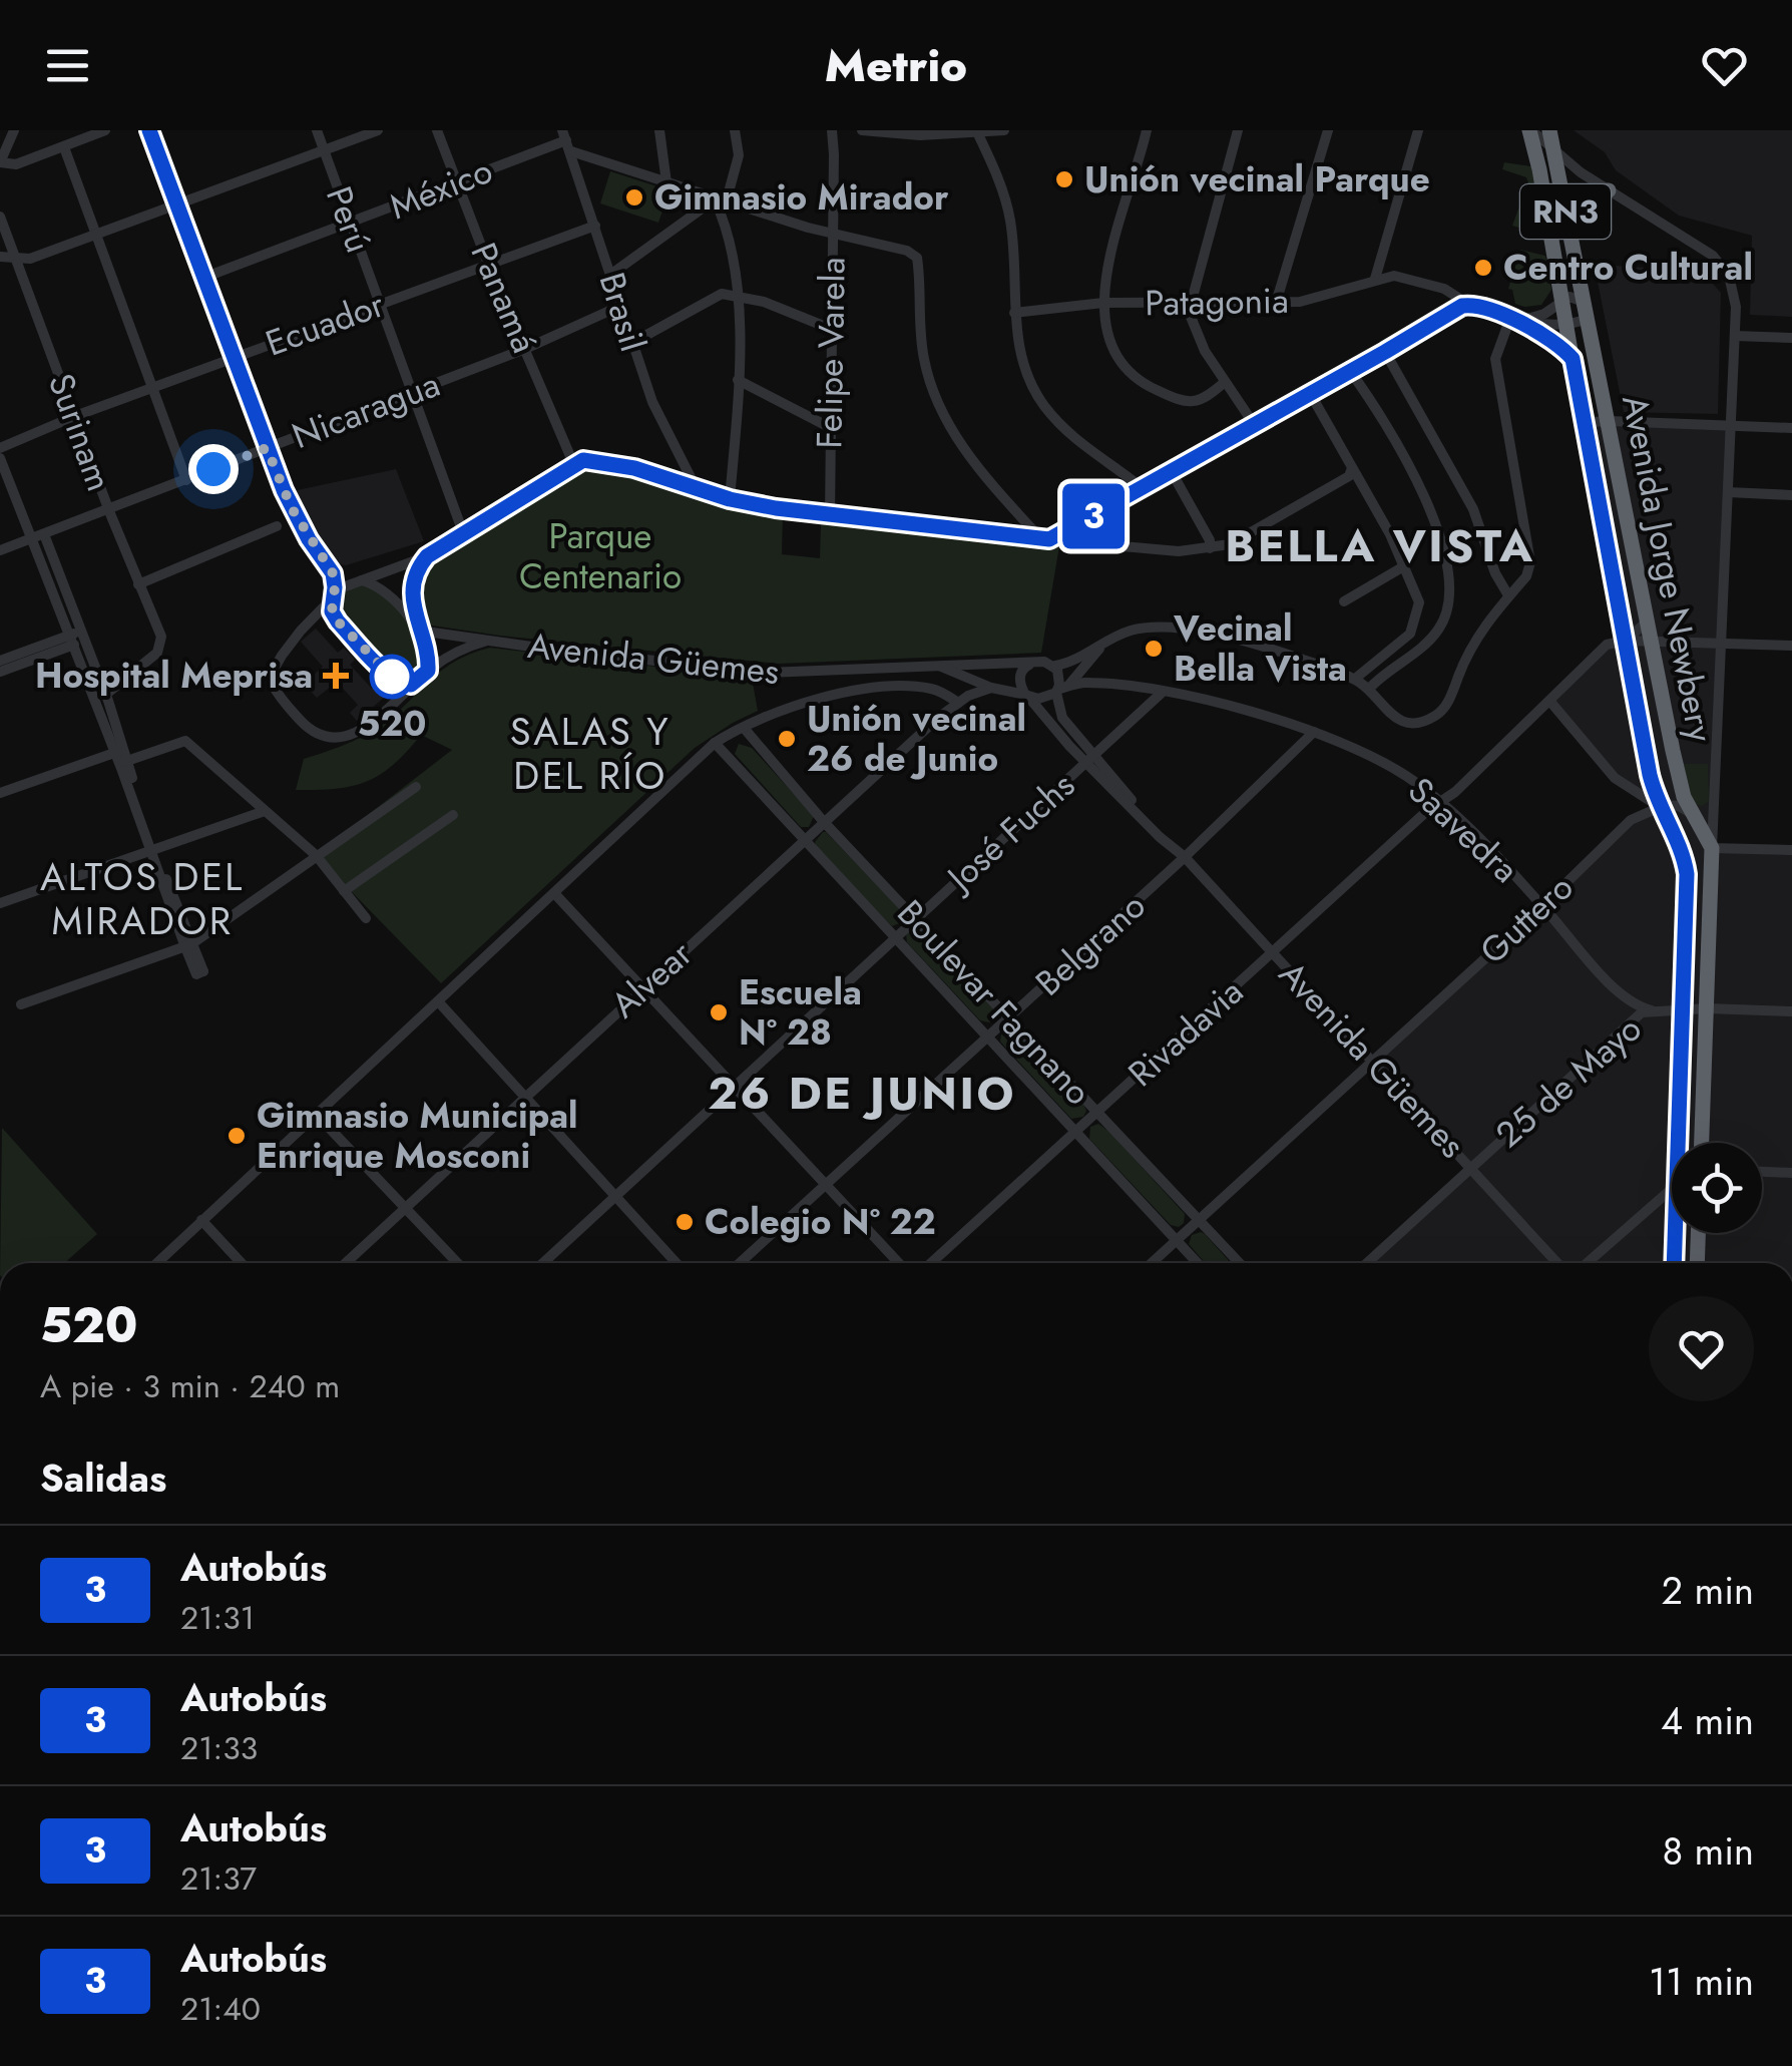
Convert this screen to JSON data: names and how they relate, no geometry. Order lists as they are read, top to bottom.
{
  "streets": {
    "highway": ["RN3", "Avenida Jorge Newbery"],
    "street": [
      "México",
      "Perú",
      "Panamá",
      "Patagonia",
      "Brasil",
      "Ecuador",
      "Felipe Varela",
      "Nicaragua",
      "Surinam",
      "Avenida Güemes",
      "Saavedra",
      "José Fuchs",
      "Guttero",
      "Belgrano",
      "Alvear",
      "Boulevar Fagnano",
      "Rivadavia",
      "25 de Mayo"
    ]
  },
  "crossings": [
    ["México", "Perú"],
    ["México", "Panamá"],
    ["México", "Brasil"],
    ["RN3", "Avenida Jorge Newbery"],
    ["Perú", "Ecuador"],
    ["Perú", "Nicaragua"],
    ["Panamá", "Ecuador"],
    ["Panamá", "Nicaragua"],
    ["Patagonia", "Avenida Jorge Newbery"],
    ["Brasil", "Ecuador"],
    ["Brasil", "Nicaragua"],
    ["Ecuador", "Surinam"],
    ["Nicaragua", "Surinam"],
    ["Avenida Jorge Newbery", "Guttero"],
    ["Avenida Jorge Newbery", "Rivadavia"],
    ["Avenida Jorge Newbery", "25 de Mayo"],
    ["Avenida Güemes", "Saavedra"],
    ["Avenida Güemes", "José Fuchs"],
    ["Avenida Güemes", "Guttero"],
    ["Avenida Güemes", "Belgrano"],
    ["Avenida Güemes", "Alvear"],
    ["Avenida Güemes", "Rivadavia"],
    ["Avenida Güemes", "25 de Mayo"],
    ["Saavedra", "José Fuchs"],
    ["Saavedra", "Guttero"],
    ["Saavedra", "Belgrano"],
    ["Saavedra", "Rivadavia"],
    ["Saavedra", "25 de Mayo"],
    ["José Fuchs", "Boulevar Fagnano"],
    ["Guttero", "Boulevar Fagnano"],
    ["Belgrano", "Boulevar Fagnano"],
    ["Alvear", "Boulevar Fagnano"],
    ["Boulevar Fagnano", "Rivadavia"]
  ],
  "districts": [
    "BELLA VISTA",
    "SALAS Y DEL RÍO",
    "ALTOS DEL MIRADOR",
    "26 DE JUNIO"
  ],
  "parks": ["Parque Centenario"],
  "places": {
    "other": [
      "Unión vecinal Parque",
      "Gimnasio Mirador",
      "Centro Cultural",
      "Vecinal Bella Vista",
      "520",
      "Unión vecinal 26 de Junio",
      "Escuela Nº 28",
      "Gimnasio Municipal Enrique Mosconi",
      "Colegio Nº 22"
    ],
    "health": ["Hospital Meprisa"]
  },
  "lines": ["bus line 3"],
  "page": {
    "header": "Metrio",
    "on_map": "3",
    "heading": [
      ["520", "A pie · 3 min · 240 m"],
      "Salidas"
    ],
    "list": [
      {
        "mark": "3",
        "name": "Autobús",
        "note": "21:31",
        "value": "2 min"
      },
      {
        "mark": "3",
        "name": "Autobús",
        "note": "21:33",
        "value": "4 min"
      },
      {
        "mark": "3",
        "name": "Autobús",
        "note": "21:37",
        "value": "8 min"
      },
      {
        "mark": "3",
        "name": "Autobús",
        "note": "21:40",
        "value": "11 min"
      }
    ]
  }
}
